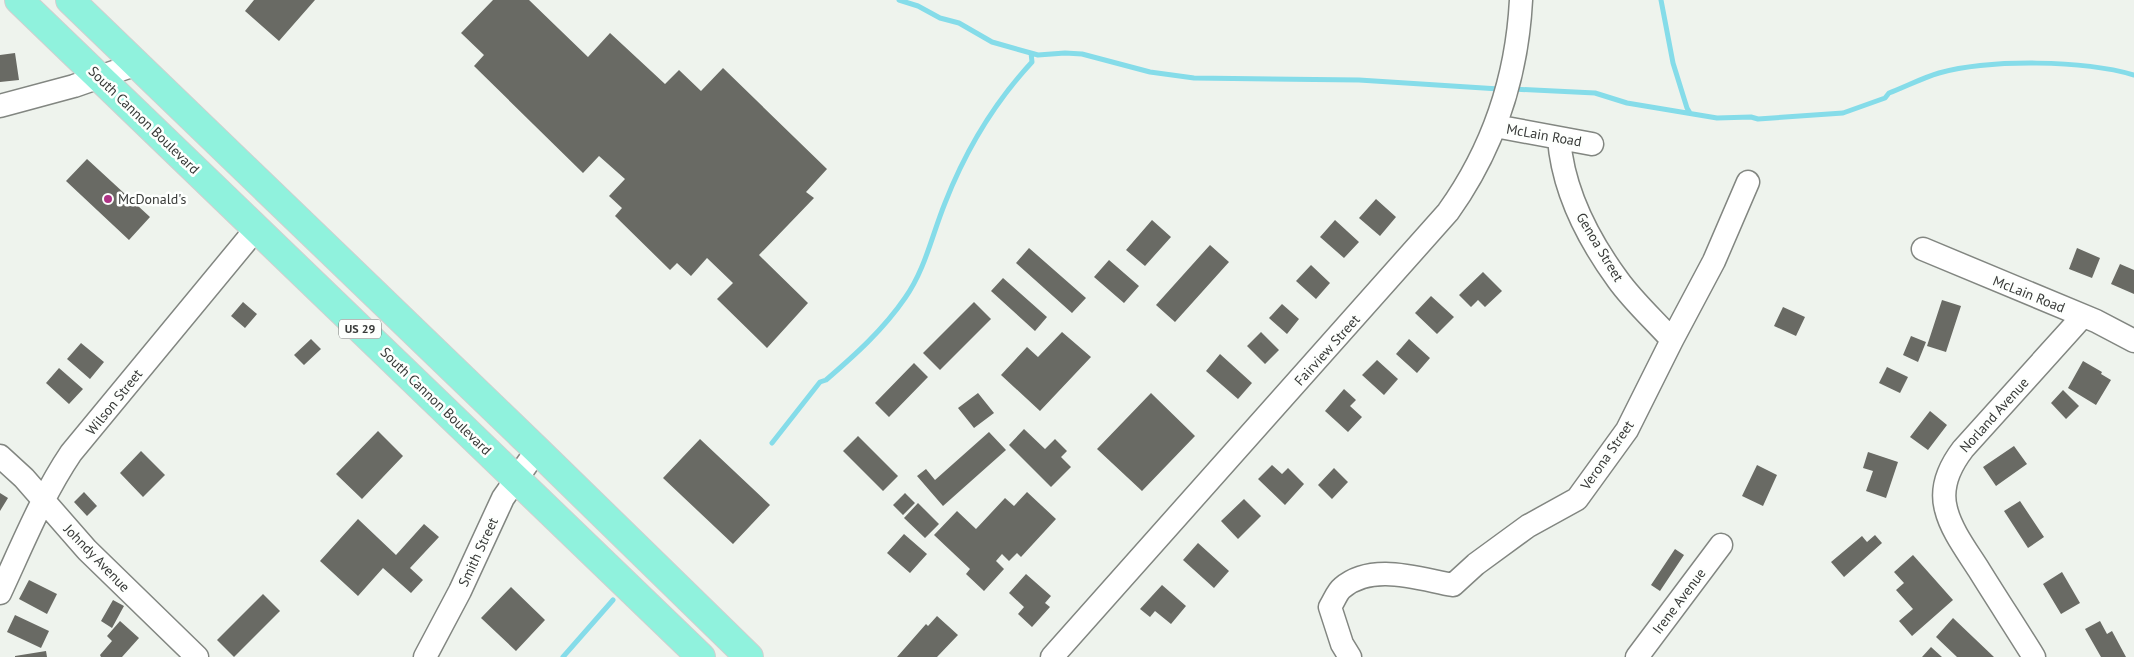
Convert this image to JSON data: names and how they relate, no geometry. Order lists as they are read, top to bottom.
{
  "streets": {
    "main road": ["South Cannon Boulevard", "US 29"],
    "street": [
      "McLain Road",
      "Genoa Street",
      "Fairview Street",
      "Wilson Street",
      "Norland Avenue",
      "Verona Street",
      "Smith Street",
      "Johndy Avenue",
      "Irene Avenue"
    ]
  },
  "crossings": [
    ["South Cannon Boulevard", "Wilson Street"],
    ["South Cannon Boulevard", "Smith Street"],
    ["McLain Road", "Genoa Street"],
    ["McLain Road", "Fairview Street"],
    ["McLain Road", "Norland Avenue"],
    ["Genoa Street", "Verona Street"],
    ["US 29", "Smith Street"],
    ["Wilson Street", "Johndy Avenue"]
  ],
  "places": ["McDonald's"]
}
